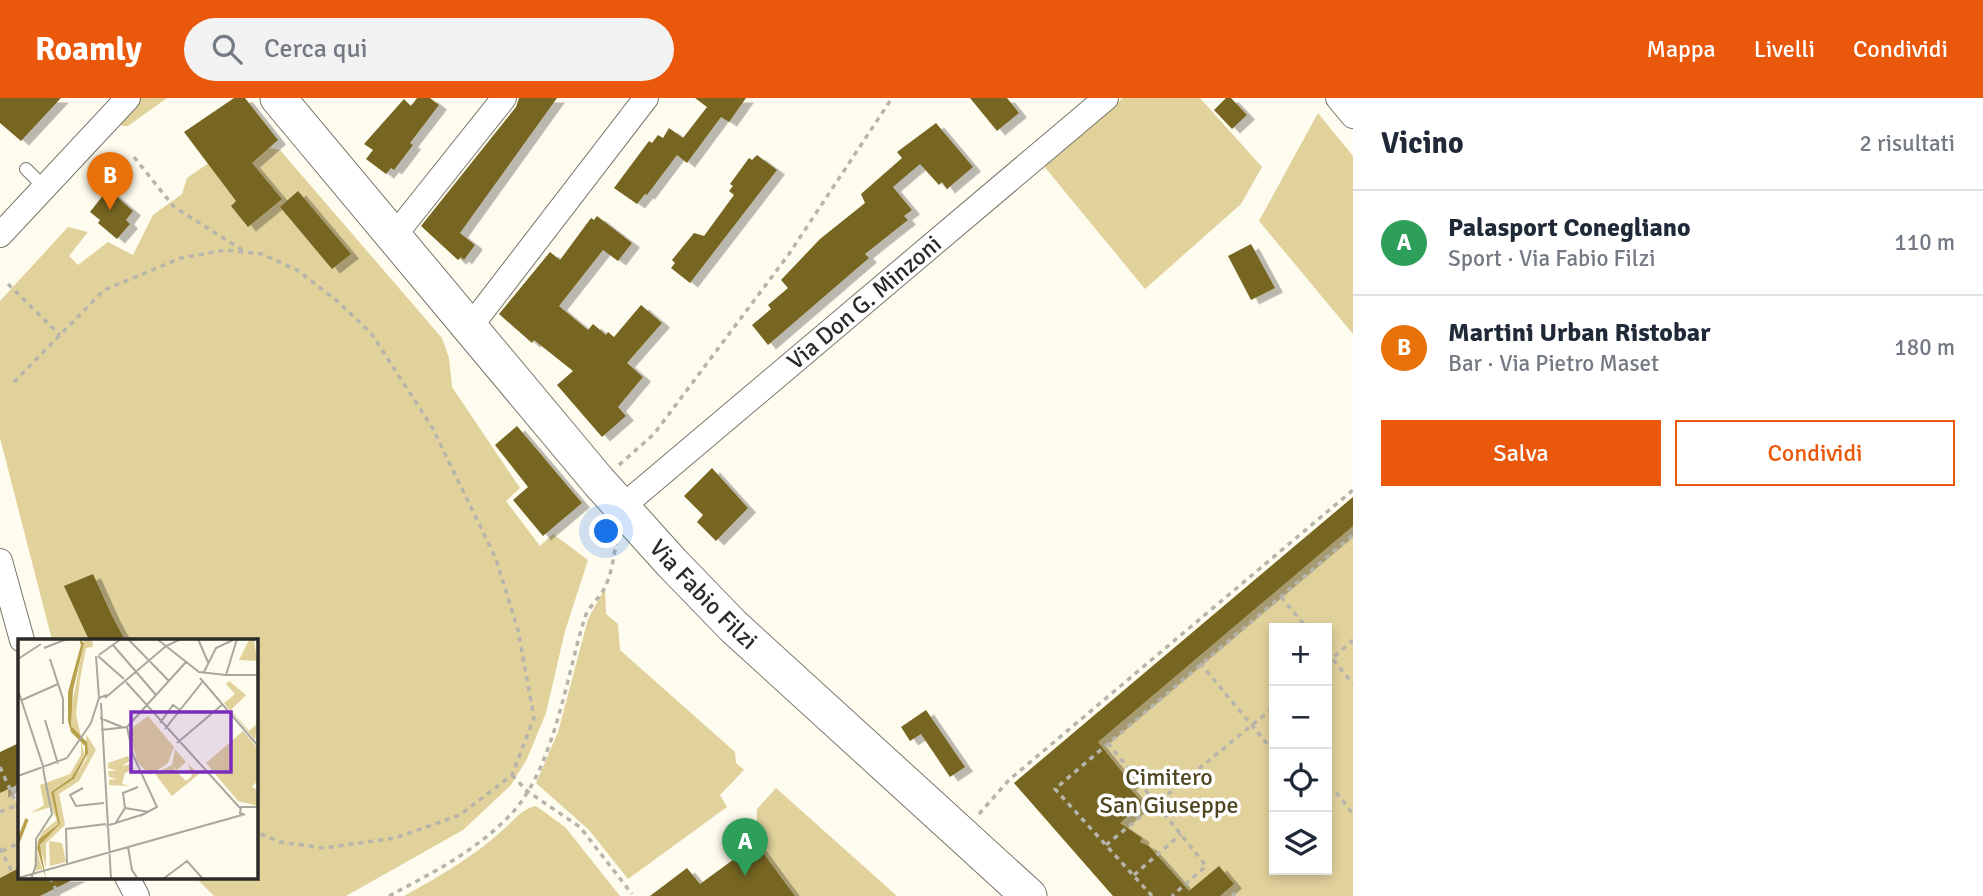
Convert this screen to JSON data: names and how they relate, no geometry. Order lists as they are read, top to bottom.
{
  "streets": {
    "street": ["Via Don G. Minzoni", "Via Fabio Filzi"]
  },
  "crossings": [
    ["Via Don G. Minzoni", "Via Fabio Filzi"]
  ],
  "parks": ["Cimitero San Giuseppe"],
  "page": {
    "header": "Roamly",
    "search": "Cerca qui",
    "nav": ["Mappa", "Livelli", "Condividi"],
    "heading": ["Vicino", "2 risultati"],
    "pins": ["B", "A"],
    "list": [
      {
        "mark": "A",
        "name": "Palasport Conegliano",
        "note": "Sport · Via Fabio Filzi",
        "value": "110 m"
      },
      {
        "mark": "B",
        "name": "Martini Urban Ristobar",
        "note": "Bar · Via Pietro Maset",
        "value": "180 m"
      }
    ],
    "buttons": ["Salva", "Condividi"],
    "map_buttons": ["+", "−"]
  }
}
